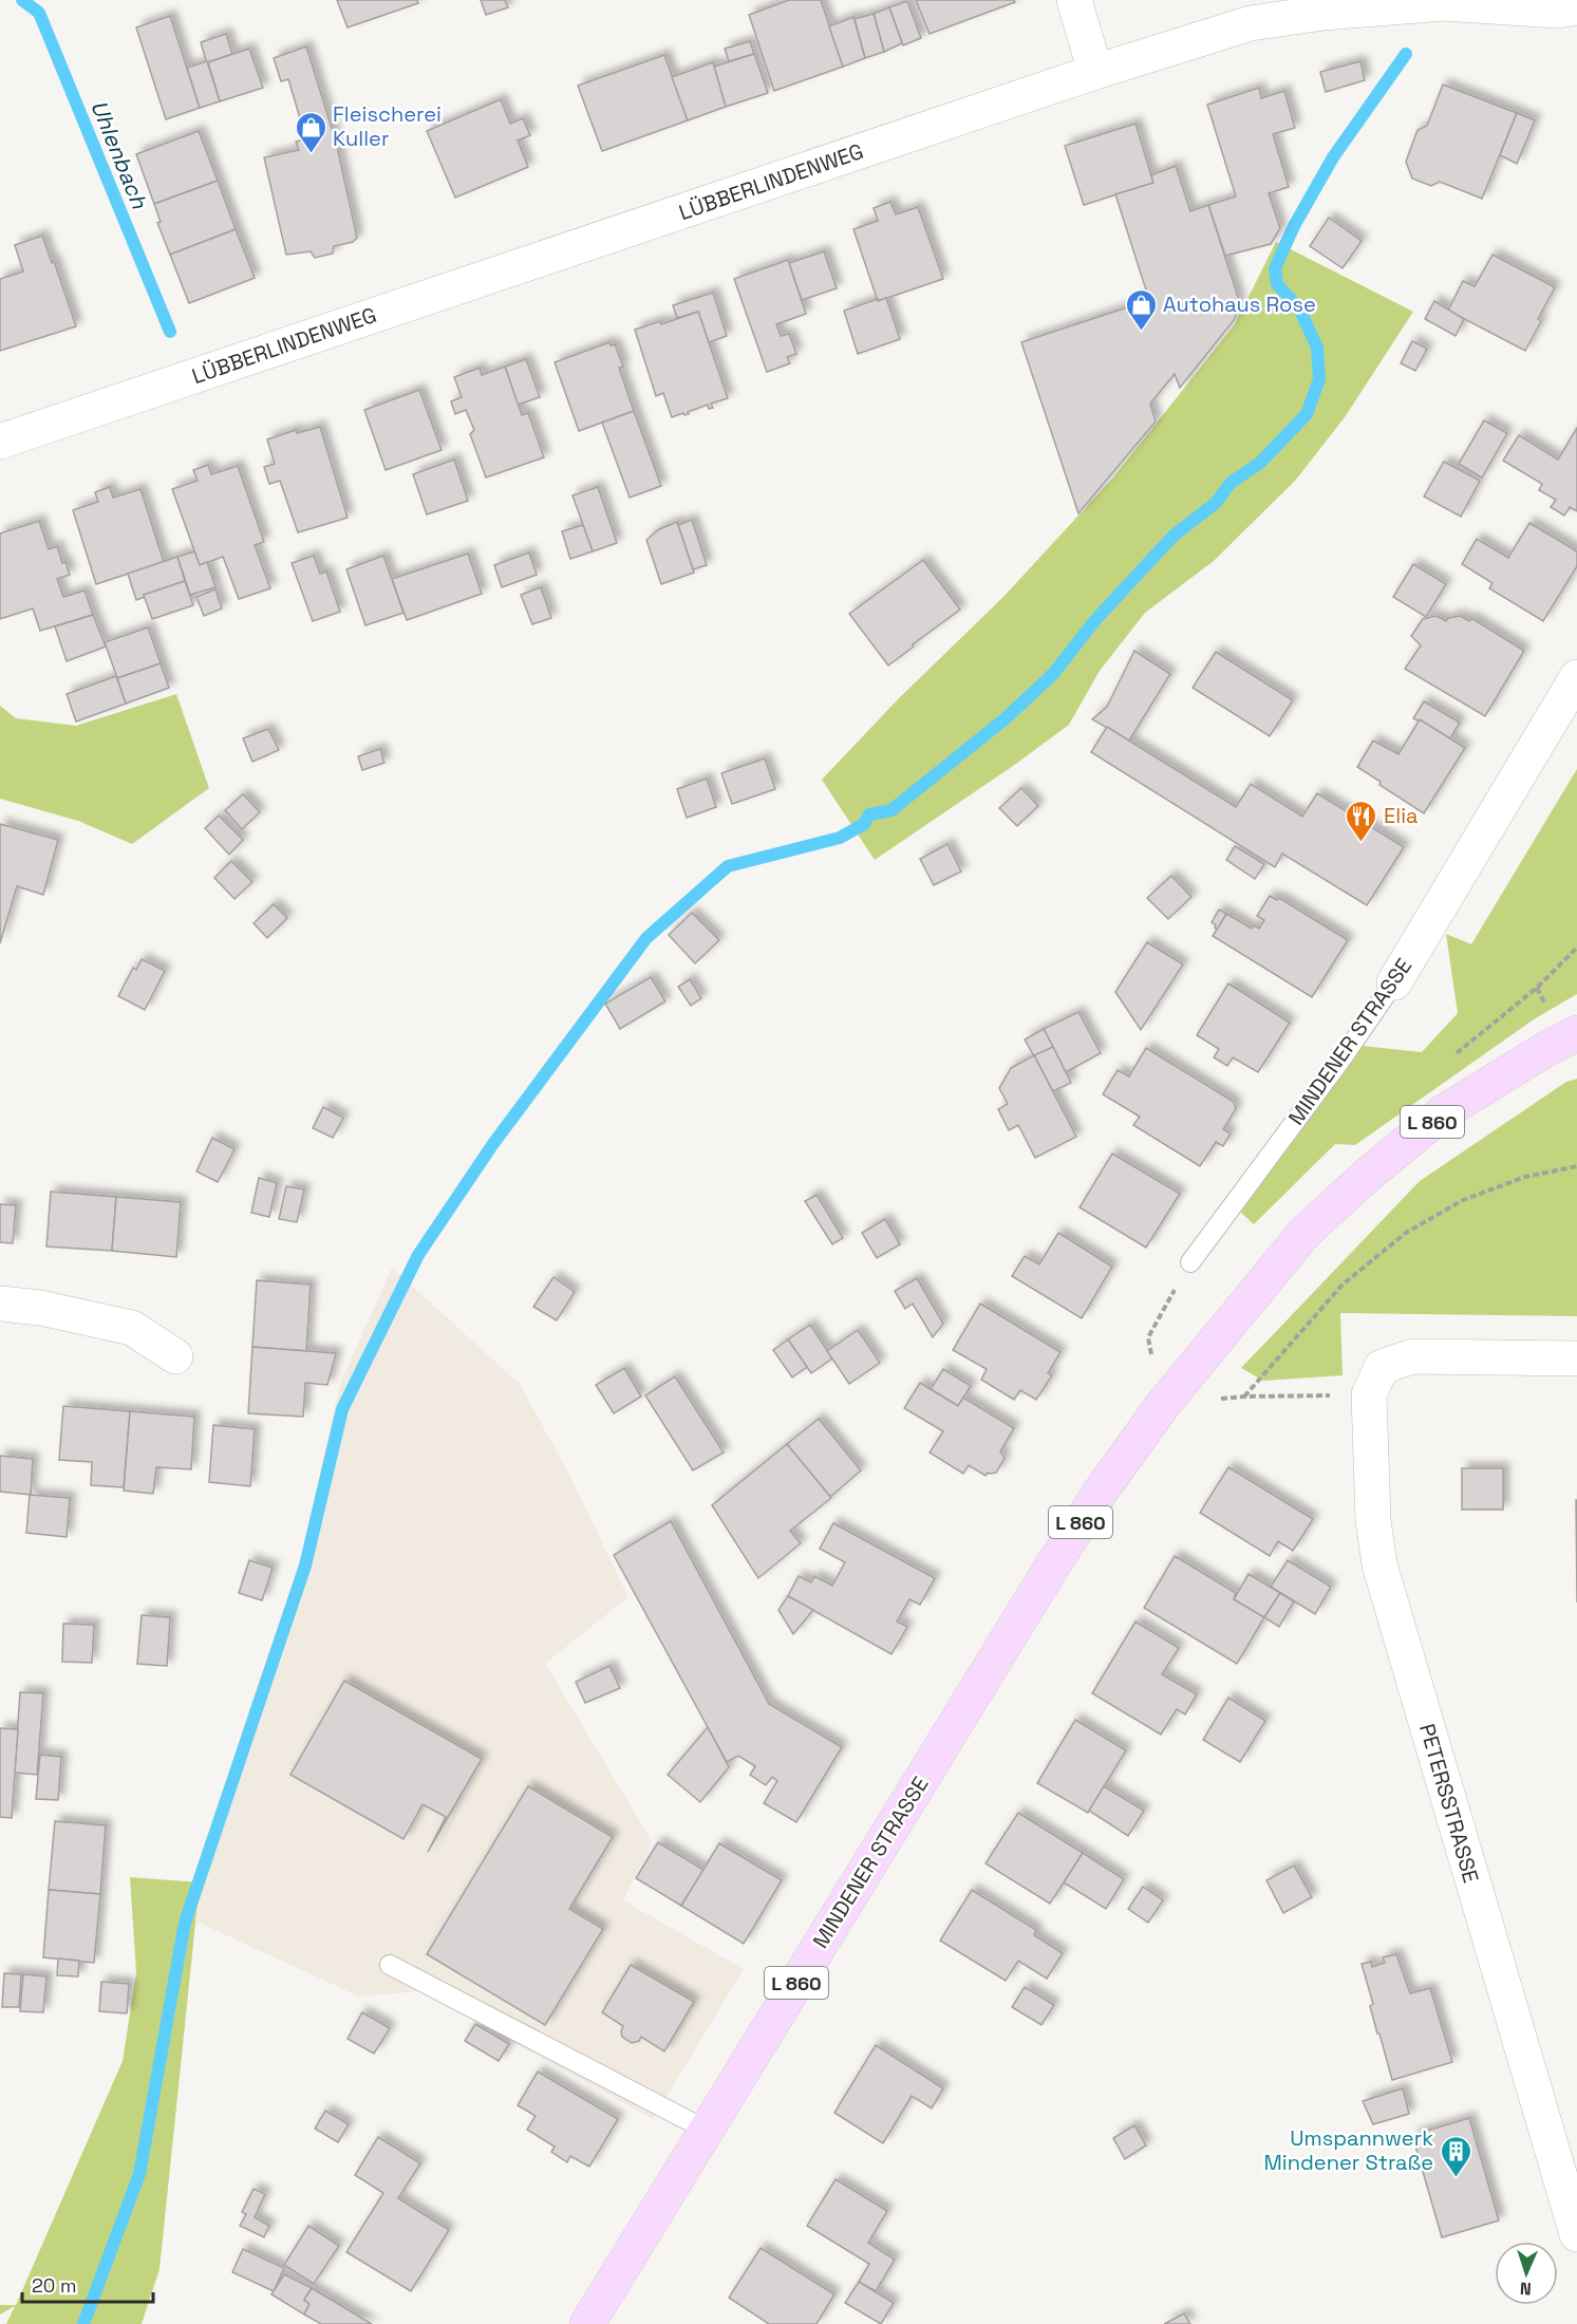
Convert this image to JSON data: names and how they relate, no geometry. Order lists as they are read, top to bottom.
{
  "streets": {
    "main road": ["MINDENER STRASSE", "L 860"],
    "street": ["LÜBBERLINDENWEG", "PETERSSTRASSE"]
  },
  "water": ["Uhlenbach"],
  "places": {
    "shop": ["Fleischerei Kuller", "Autohaus Rose"],
    "restaurant": ["Elia"],
    "building": ["Umspannwerk Mindener Straße"]
  },
  "scale_bar": "20 m",
  "north": "bottom"
}
